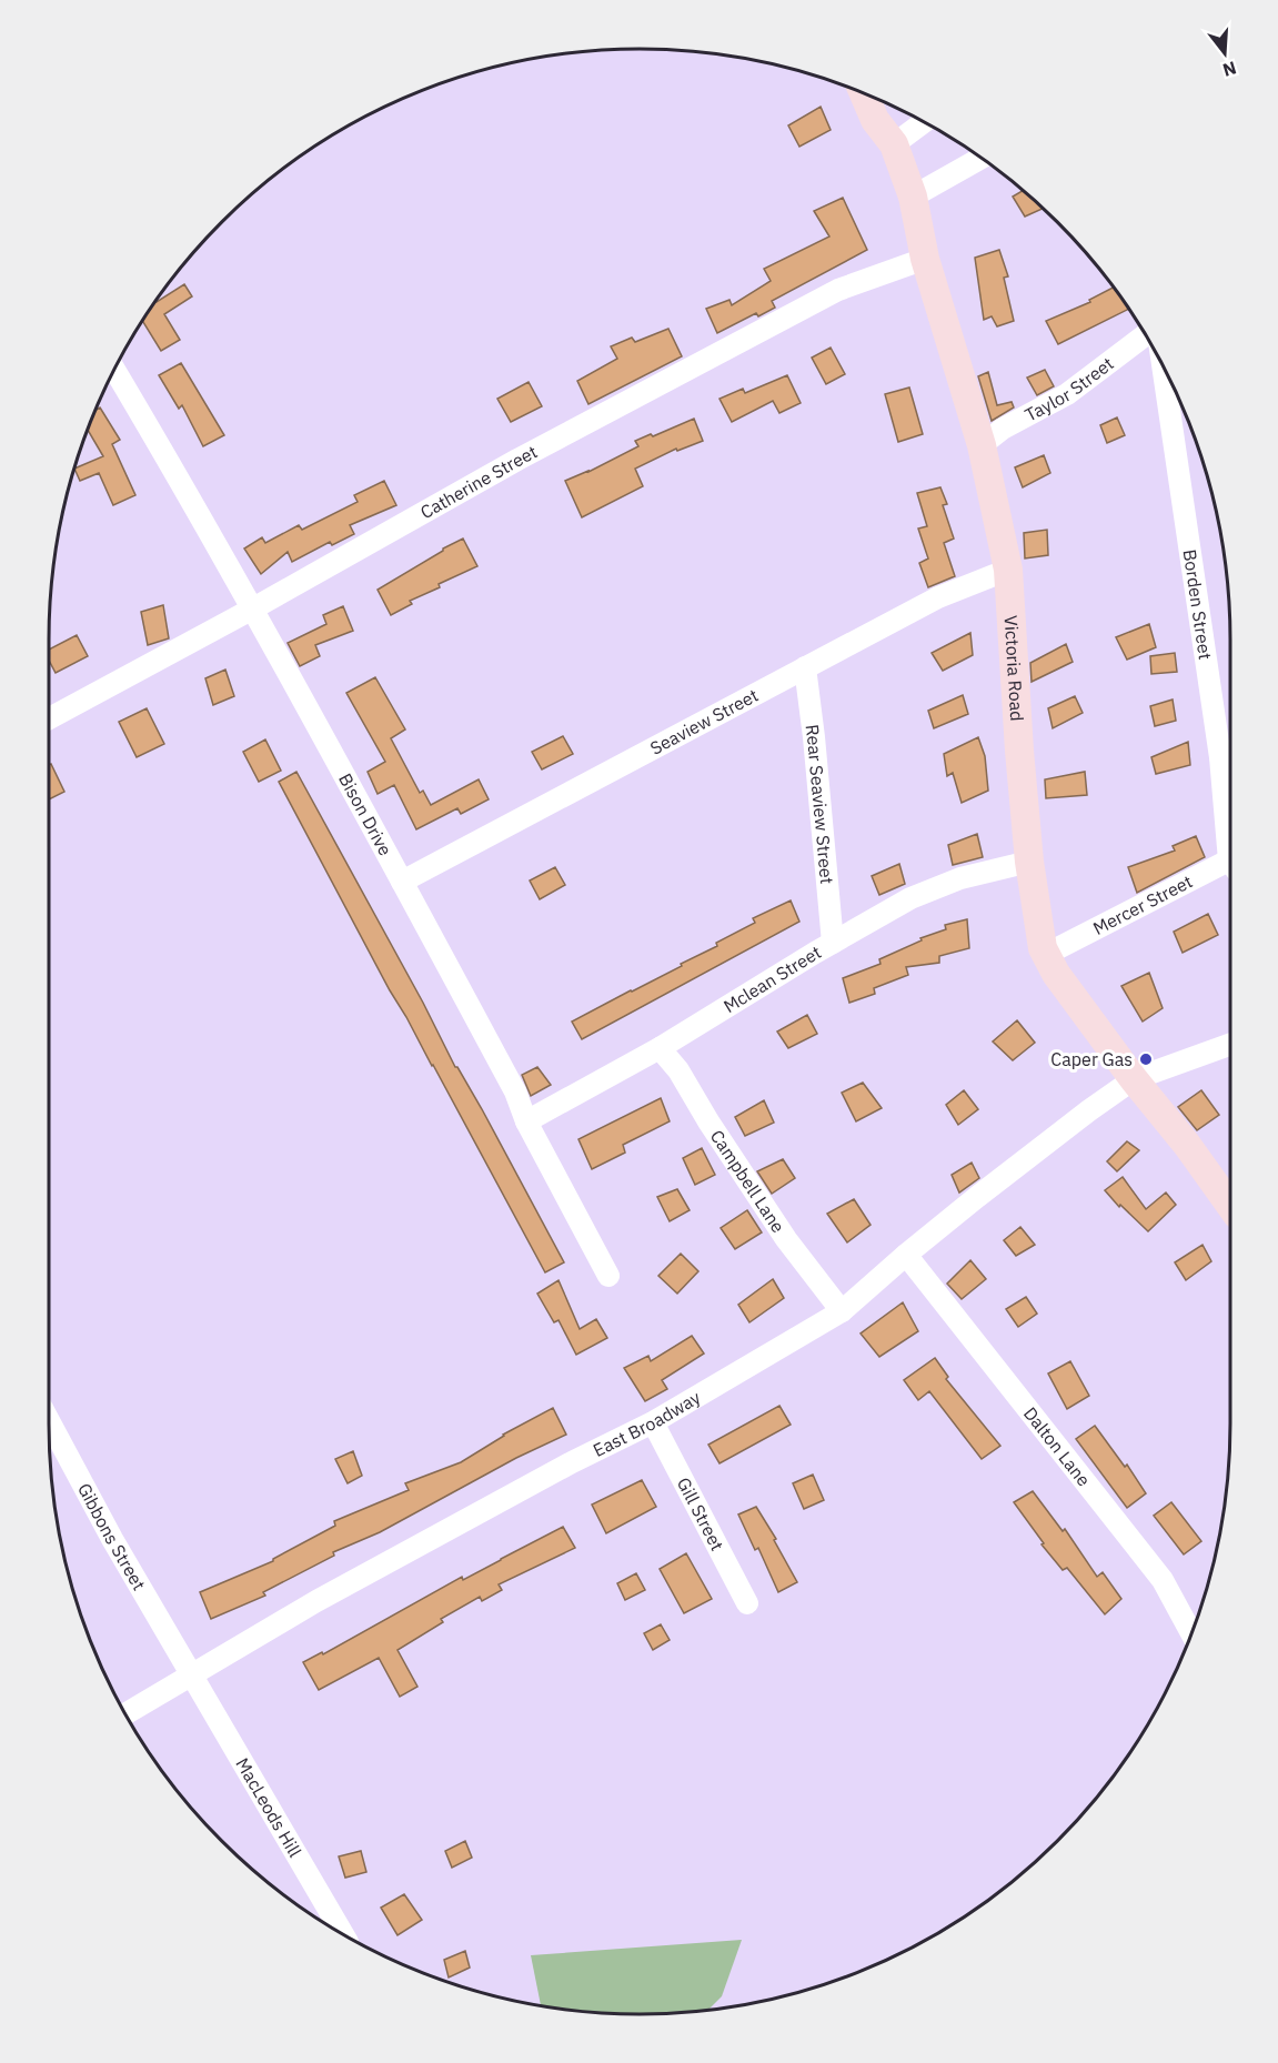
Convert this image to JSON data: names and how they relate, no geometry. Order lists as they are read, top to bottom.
{
  "streets": {
    "main road": ["Victoria Road"],
    "street": [
      "Taylor Street",
      "Catherine Street",
      "Borden Street",
      "Seaview Street",
      "Rear Seaview Street",
      "Bison Drive",
      "Mercer Street",
      "Mclean Street",
      "Campbell Lane",
      "East Broadway",
      "Dalton Lane",
      "Gill Street",
      "Gibbons Street",
      "MacLeods Hill"
    ]
  },
  "crossings": [
    ["Taylor Street", "Victoria Road"],
    ["Catherine Street", "Victoria Road"],
    ["Catherine Street", "Bison Drive"],
    ["Victoria Road", "Seaview Street"],
    ["Victoria Road", "Mercer Street"],
    ["Victoria Road", "Mclean Street"],
    ["Victoria Road", "East Broadway"],
    ["Seaview Street", "Rear Seaview Street"],
    ["Seaview Street", "Bison Drive"],
    ["Rear Seaview Street", "Mclean Street"],
    ["Bison Drive", "Mclean Street"],
    ["Mclean Street", "Campbell Lane"],
    ["Campbell Lane", "East Broadway"],
    ["East Broadway", "Dalton Lane"],
    ["East Broadway", "Gill Street"],
    ["East Broadway", "Gibbons Street"],
    ["East Broadway", "MacLeods Hill"],
    ["Gibbons Street", "MacLeods Hill"]
  ],
  "places": ["Caper Gas"],
  "north": "bottom"
}
